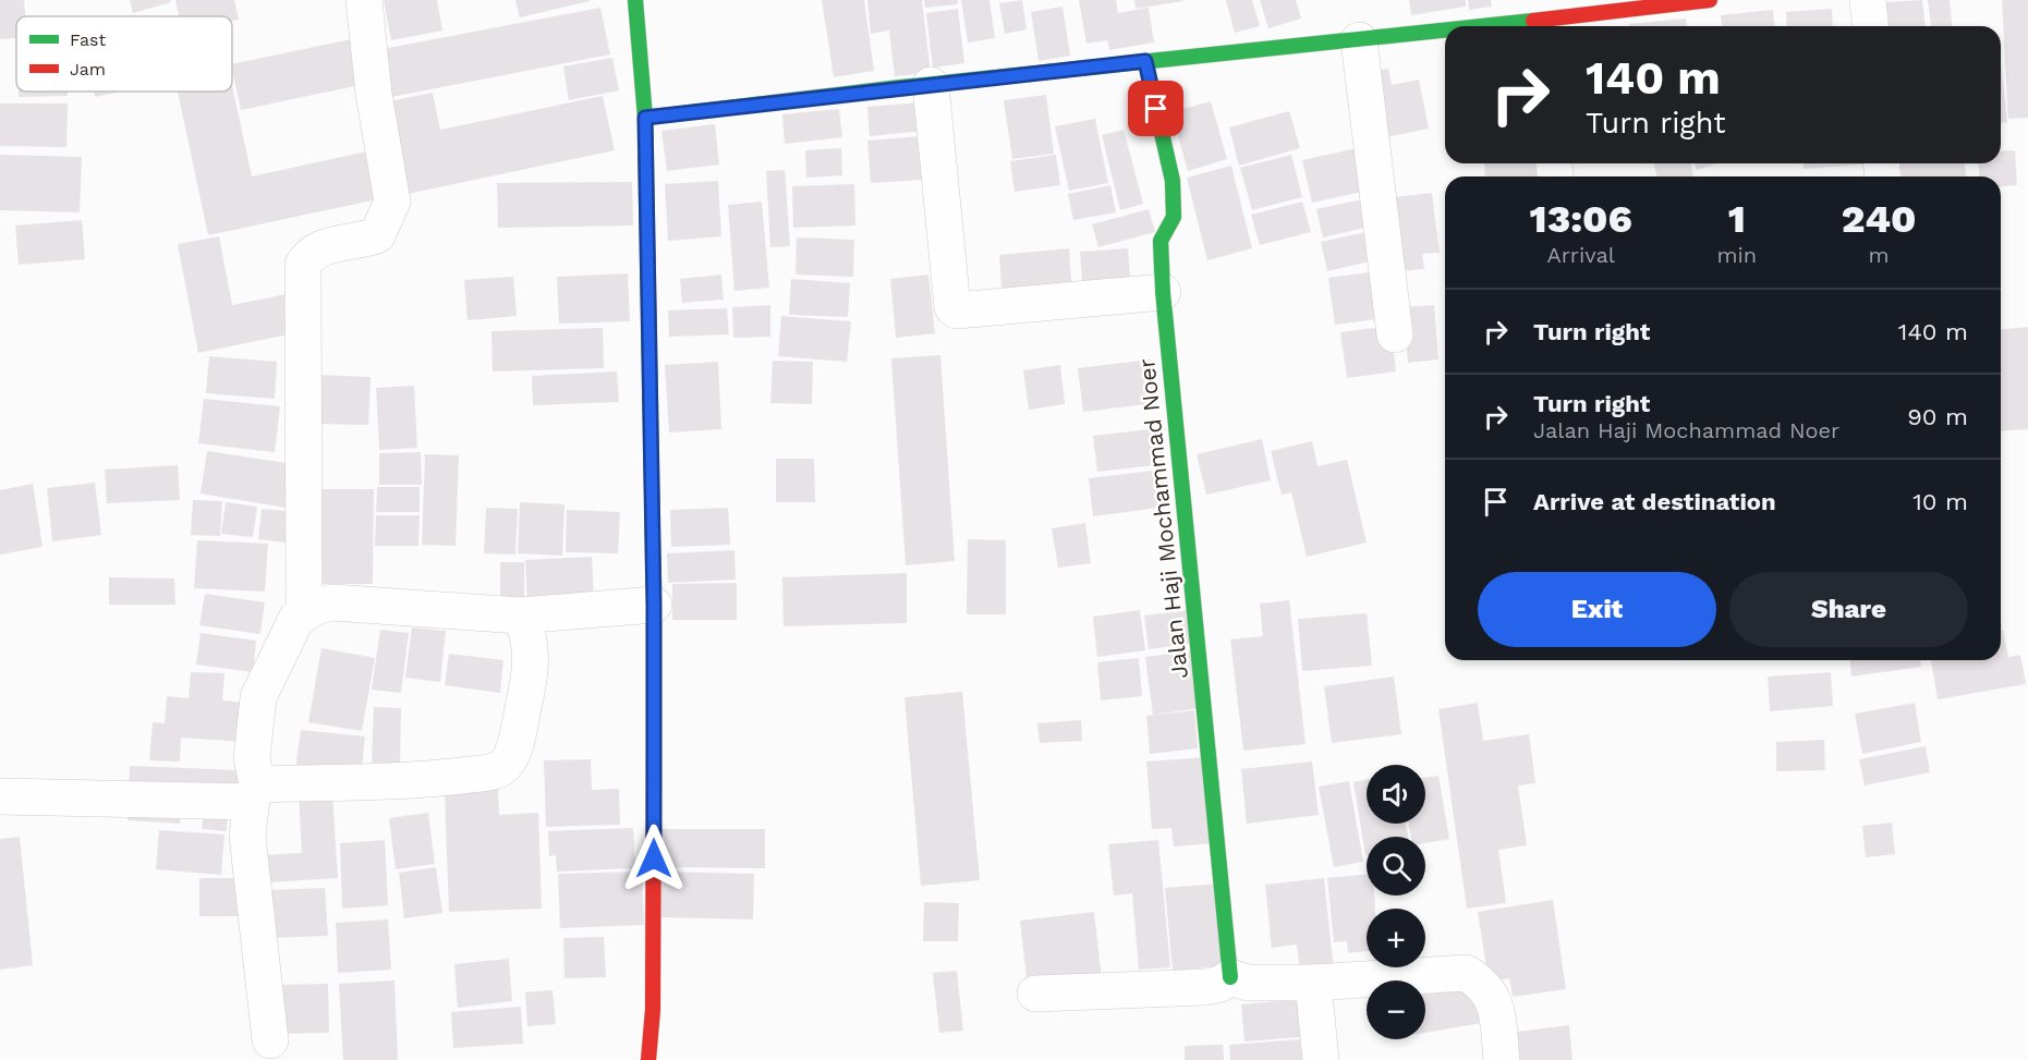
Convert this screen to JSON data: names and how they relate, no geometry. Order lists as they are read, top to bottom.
{
  "streets": {
    "street": ["Jalan Haji Mochammad Noer"]
  },
  "legend": ["Fast", "Jam"],
  "page": {
    "turn": ["140 m", "Turn right"],
    "eta": [
      "13:06",
      "Arrival",
      "1",
      "min",
      "240",
      "m"
    ],
    "list": [
      {
        "name": "Turn right",
        "value": "140 m"
      },
      {
        "name": "Turn right",
        "note": "Jalan Haji Mochammad Noer",
        "value": "90 m"
      },
      {
        "name": "Arrive at destination",
        "value": "10 m"
      }
    ],
    "buttons": ["Exit", "Share"],
    "map_buttons": ["+", "−"]
  }
}
